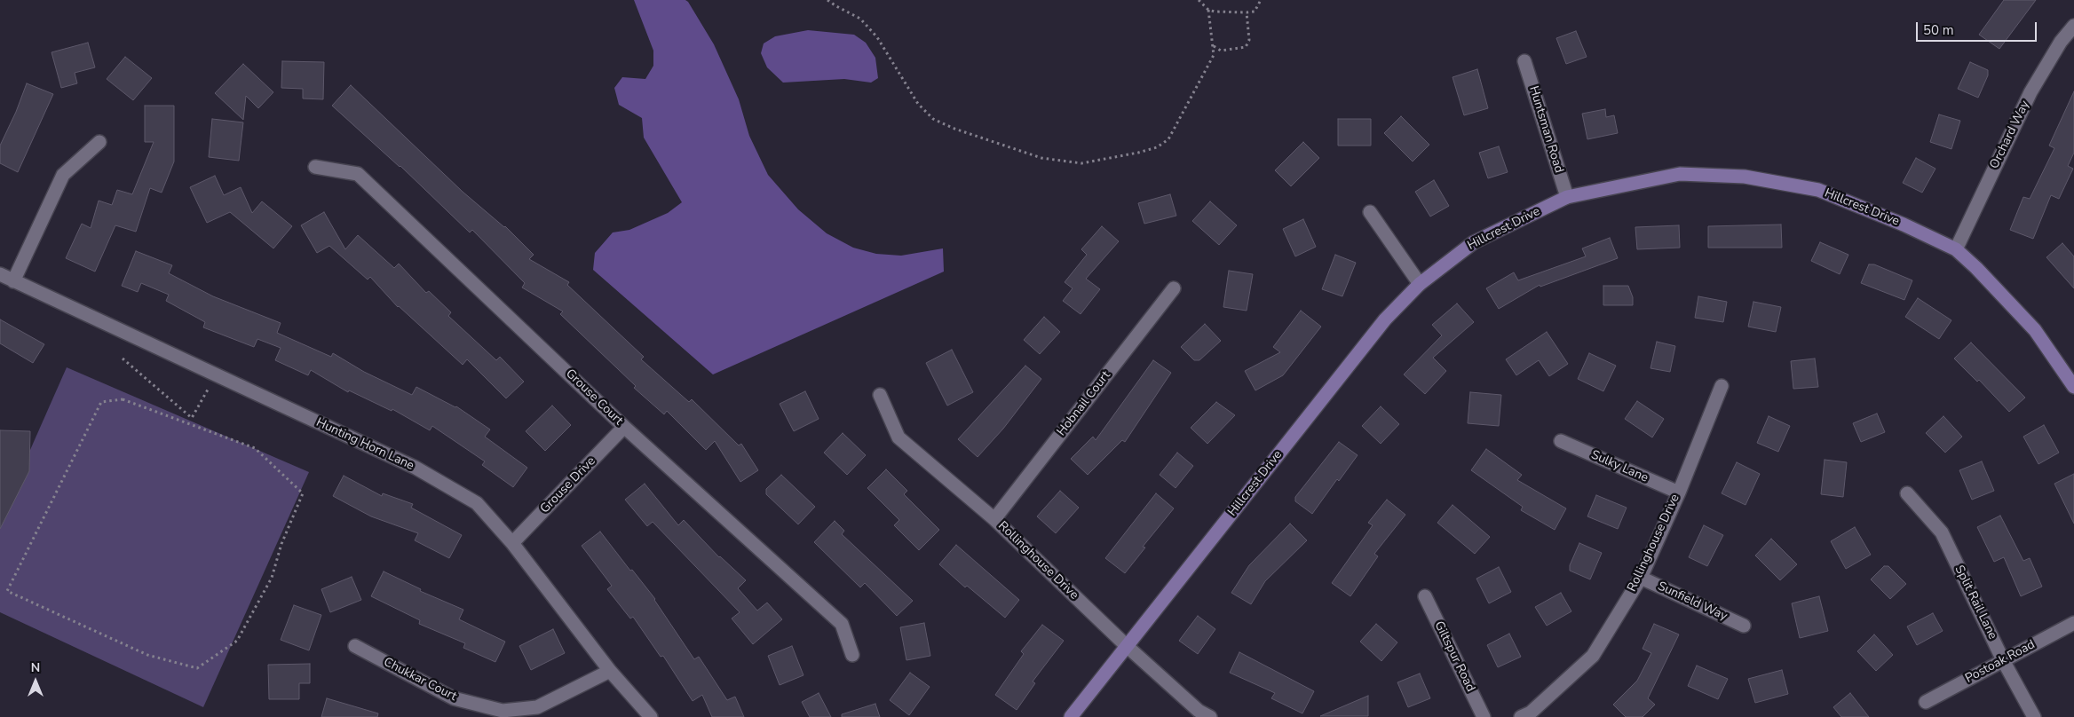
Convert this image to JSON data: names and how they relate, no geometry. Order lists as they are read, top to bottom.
{
  "streets": {
    "street": [
      "Huntsman Road",
      "Orchard Way",
      "Hillcrest Drive",
      "Grouse Court",
      "Hobnail Court",
      "Hunting Horn Lane",
      "Sulky Lane",
      "Grouse Drive",
      "Rollinghouse Drive",
      "Sunfield Way",
      "Split Rail Lane",
      "Giltspur Road",
      "Postoak Road",
      "Chukkar Court"
    ]
  },
  "crossings": [
    ["Huntsman Road", "Hillcrest Drive"],
    ["Orchard Way", "Hillcrest Drive"],
    ["Hillcrest Drive", "Rollinghouse Drive"],
    ["Grouse Court", "Grouse Drive"],
    ["Hobnail Court", "Rollinghouse Drive"],
    ["Hunting Horn Lane", "Grouse Drive"],
    ["Hunting Horn Lane", "Chukkar Court"],
    ["Sulky Lane", "Rollinghouse Drive"],
    ["Rollinghouse Drive", "Sunfield Way"],
    ["Split Rail Lane", "Postoak Road"]
  ],
  "scale_bar": "50 m",
  "north": "top"
}
